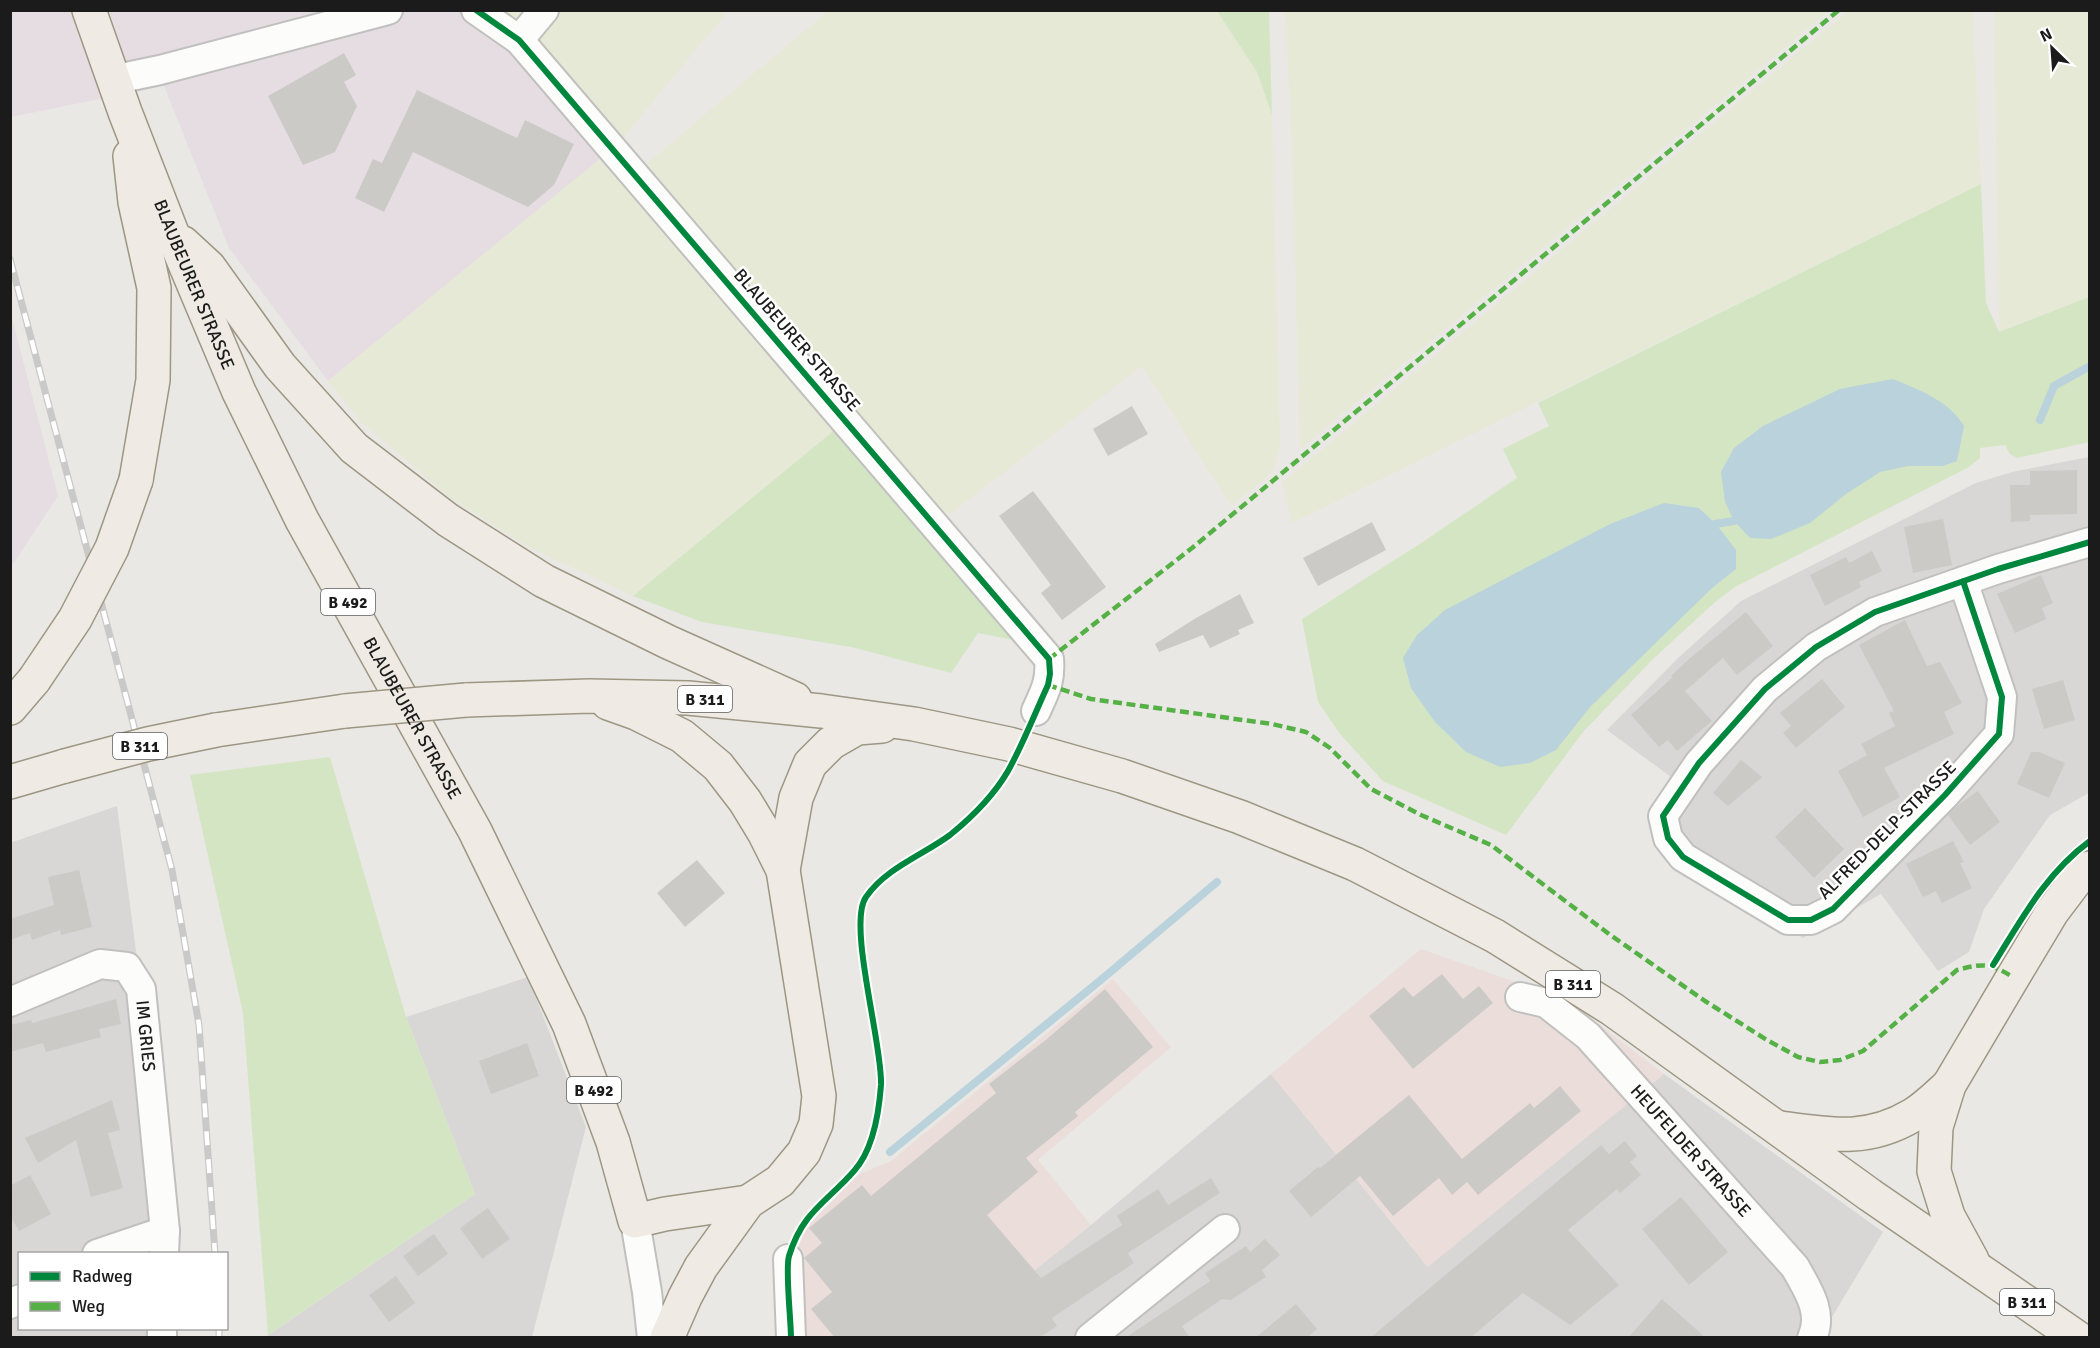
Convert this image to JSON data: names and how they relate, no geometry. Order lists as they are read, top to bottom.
{
  "streets": {
    "main road": ["BLAUBEURER STRASSE", "B 492", "B 311"],
    "street": ["ALFRED-DELP-STRASSE", "IM GRIES", "HEUFELDER STRASSE"]
  },
  "legend": ["Radweg", "Weg"],
  "north": "top left"
}
